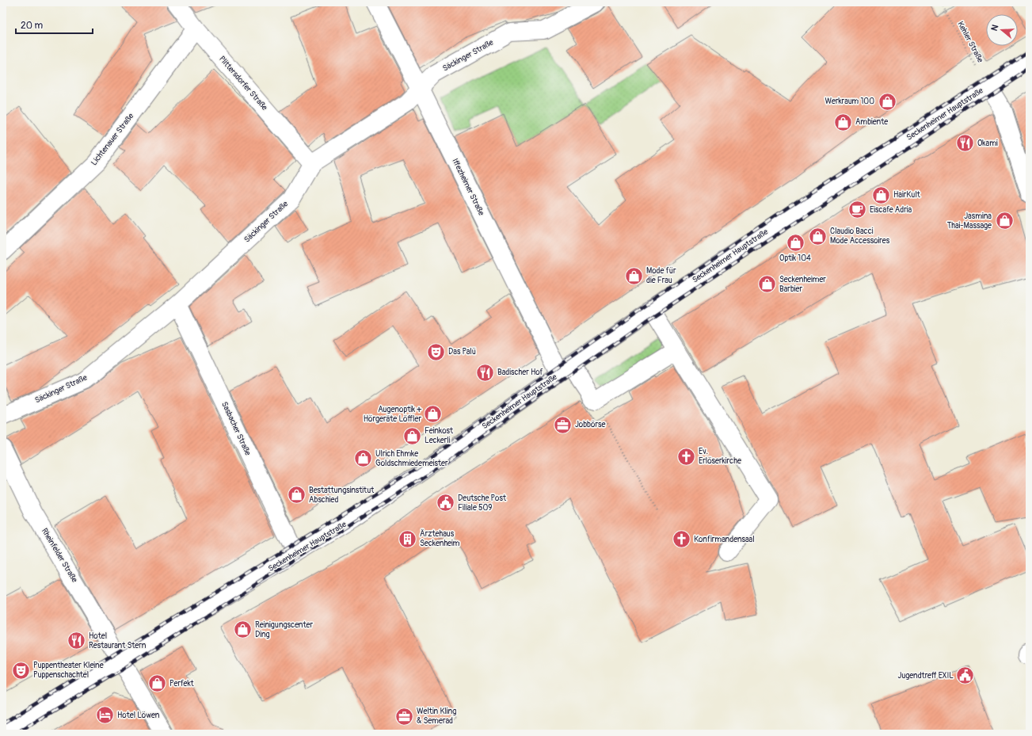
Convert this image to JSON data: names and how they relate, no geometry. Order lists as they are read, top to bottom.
{
  "streets": {
    "street": [
      "Säckinger Straße",
      "Plittersdorfer Straße",
      "Seckenheimer Hauptstraße",
      "Lichtenauer Straße",
      "Iffezheimer Straße",
      "Sasbacher Straße",
      "Rheinfelder Straße"
    ],
    "path": ["Kehler Straße"]
  },
  "crossings": [
    ["Kehler Straße", "Seckenheimer Hauptstraße"],
    ["Säckinger Straße", "Plittersdorfer Straße"],
    ["Säckinger Straße", "Iffezheimer Straße"],
    ["Säckinger Straße", "Sasbacher Straße"],
    ["Plittersdorfer Straße", "Lichtenauer Straße"],
    ["Seckenheimer Hauptstraße", "Iffezheimer Straße"],
    ["Seckenheimer Hauptstraße", "Sasbacher Straße"],
    ["Seckenheimer Hauptstraße", "Rheinfelder Straße"]
  ],
  "places": {
    "shop": [
      "Werkraum 100",
      "Ambiente",
      "HairKult",
      "Jasmina Thai-Massage",
      "Claudio Bacci Mode Accessoires",
      "Optik 104",
      "Mode für die Frau",
      "Seckenheimer Barbier",
      "Augenoptik + Hörgeräte Löffler",
      "Feinkost Leckerli",
      "Ulrich Ehmke Goldschmiedemeister",
      "Bestattungsinstitut Abschied",
      "Reinigungscenter Ding",
      "Perfekt"
    ],
    "restaurant": ["Okami", "Badischer Hof", "Hotel Restaurant Stern"],
    "cafe": ["Eiscafe Adria"],
    "theatre": ["Das Palü", "Puppentheater Kleine Puppenschachtel"],
    "office": ["Jobbörse", "Weltin Kling & Semerad"],
    "church": ["Ev. Erlöserkirche", "Konfirmandensaal"],
    "public building": ["Deutsche Post Filiale 509", "Jugendtreff EXIL"],
    "building": ["Ärztehaus Seckenheim"],
    "hotel": ["Hotel Löwen"]
  },
  "scale_bar": "20 m",
  "north": "left"
}
